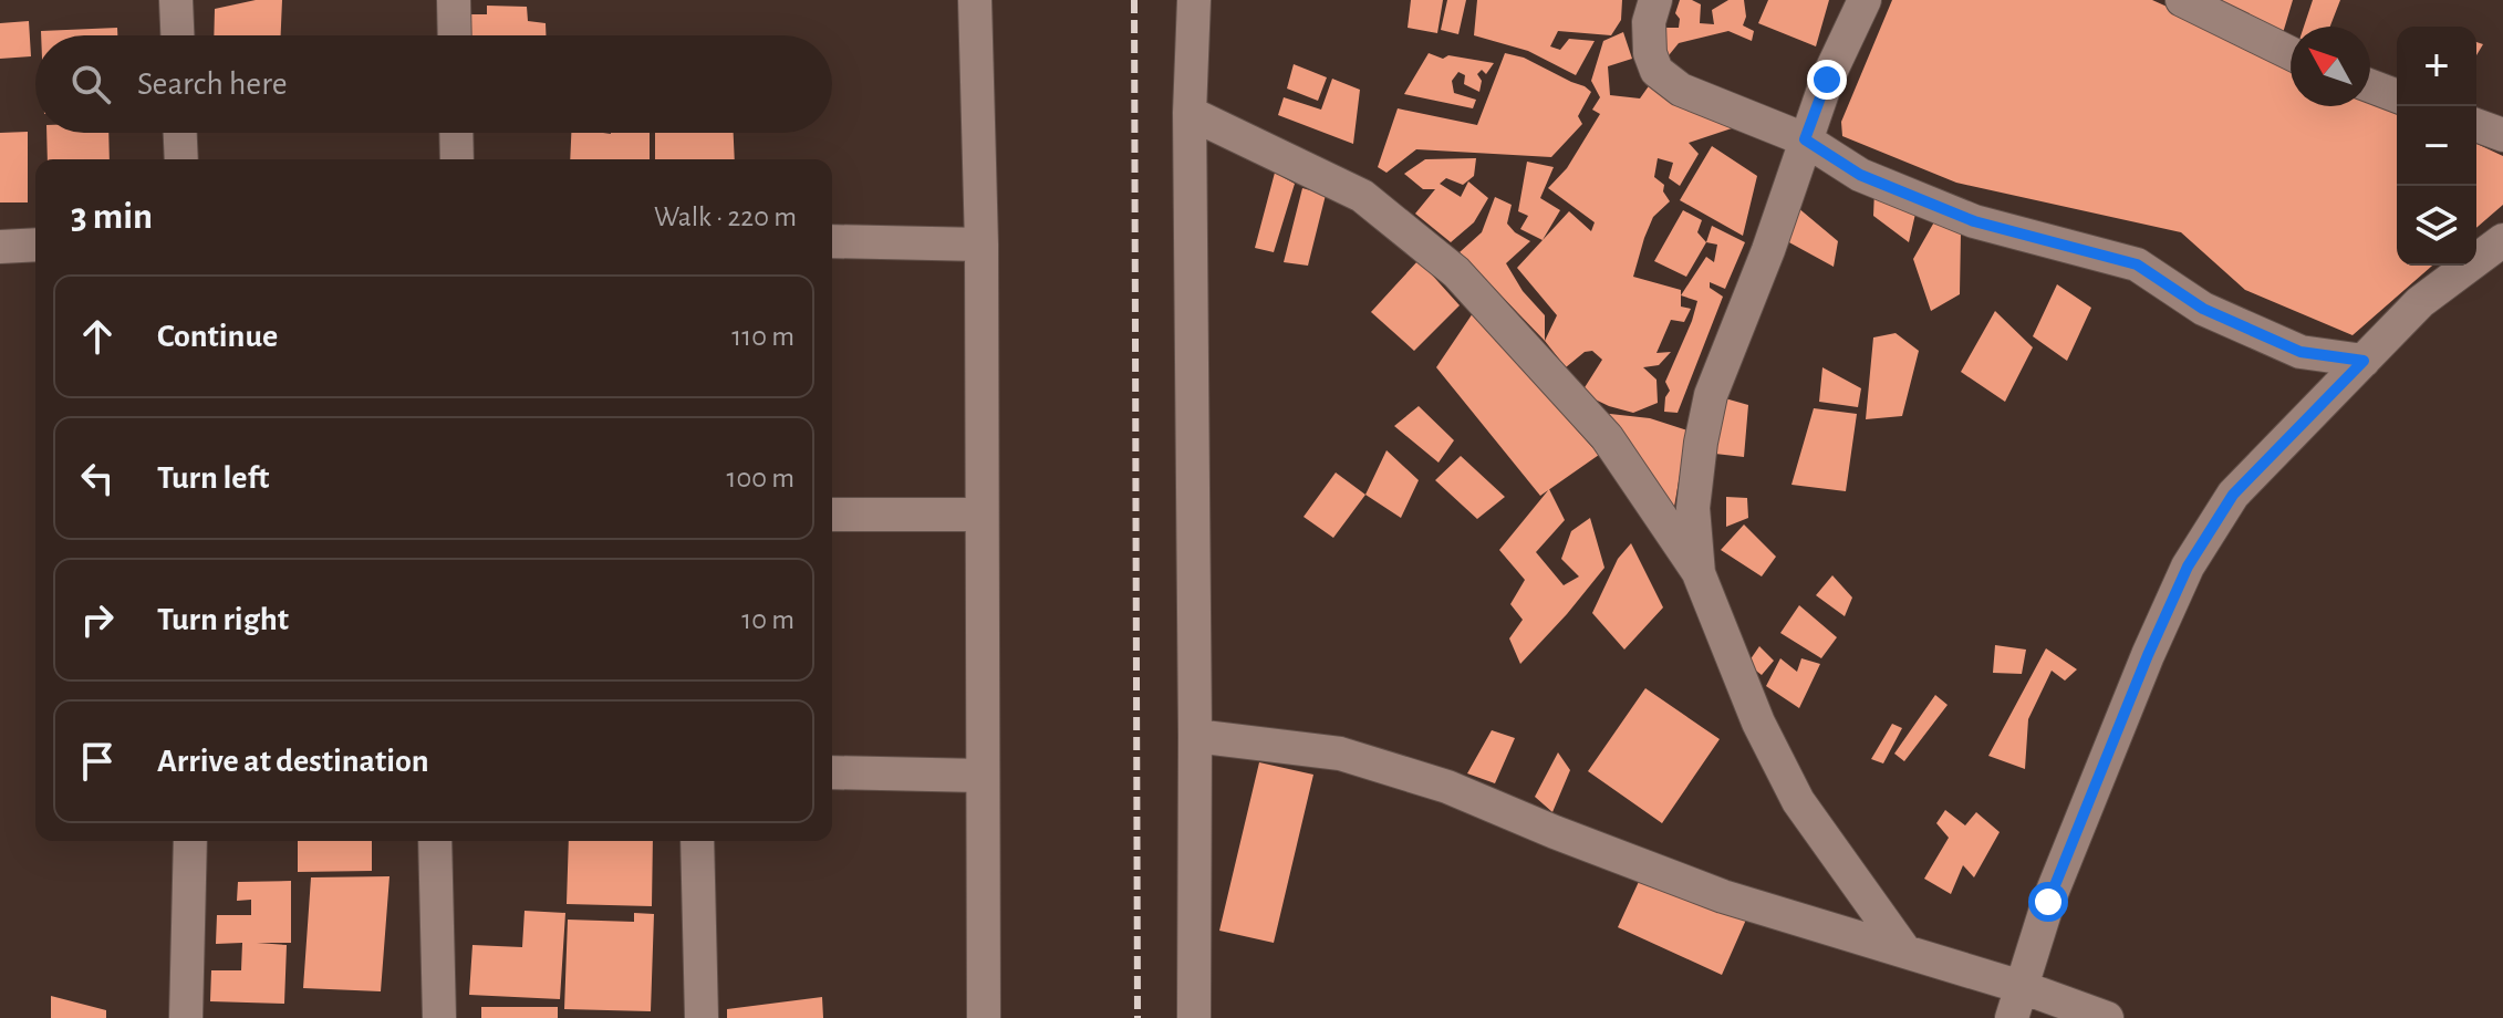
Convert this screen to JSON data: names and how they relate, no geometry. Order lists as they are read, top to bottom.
{
  "north": "top left",
  "page": {
    "map_buttons": ["+", "−"],
    "search": "Search here",
    "heading": ["3 min", "Walk · 220 m"],
    "list": [
      ["Continue", "110 m"],
      ["Turn left", "100 m"],
      ["Turn right", "10 m"],
      "Arrive at destination"
    ]
  }
}
